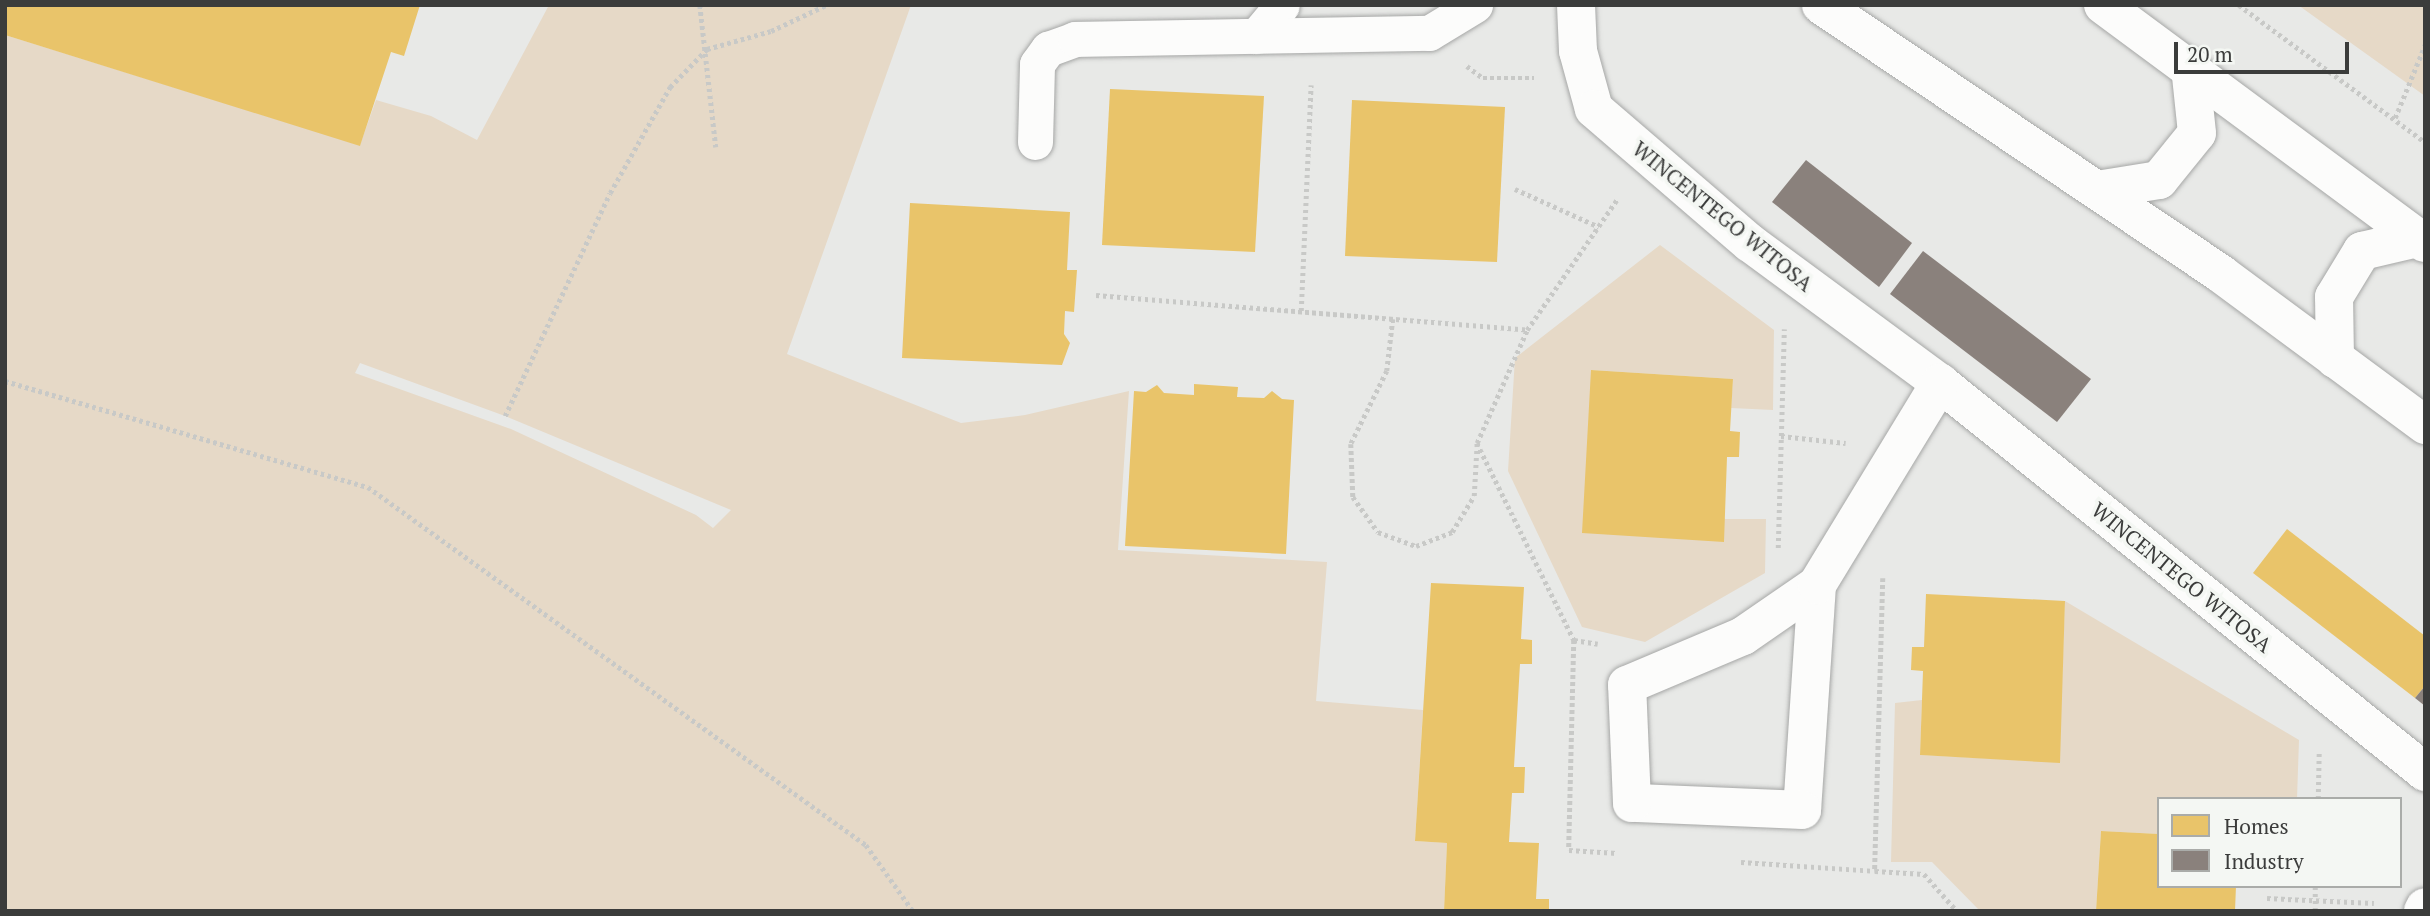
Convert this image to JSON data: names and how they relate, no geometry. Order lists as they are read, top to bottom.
{
  "streets": {
    "street": ["WINCENTEGO WITOSA"]
  },
  "legend": ["Homes", "Industry"],
  "scale_bar": "20 m"
}
